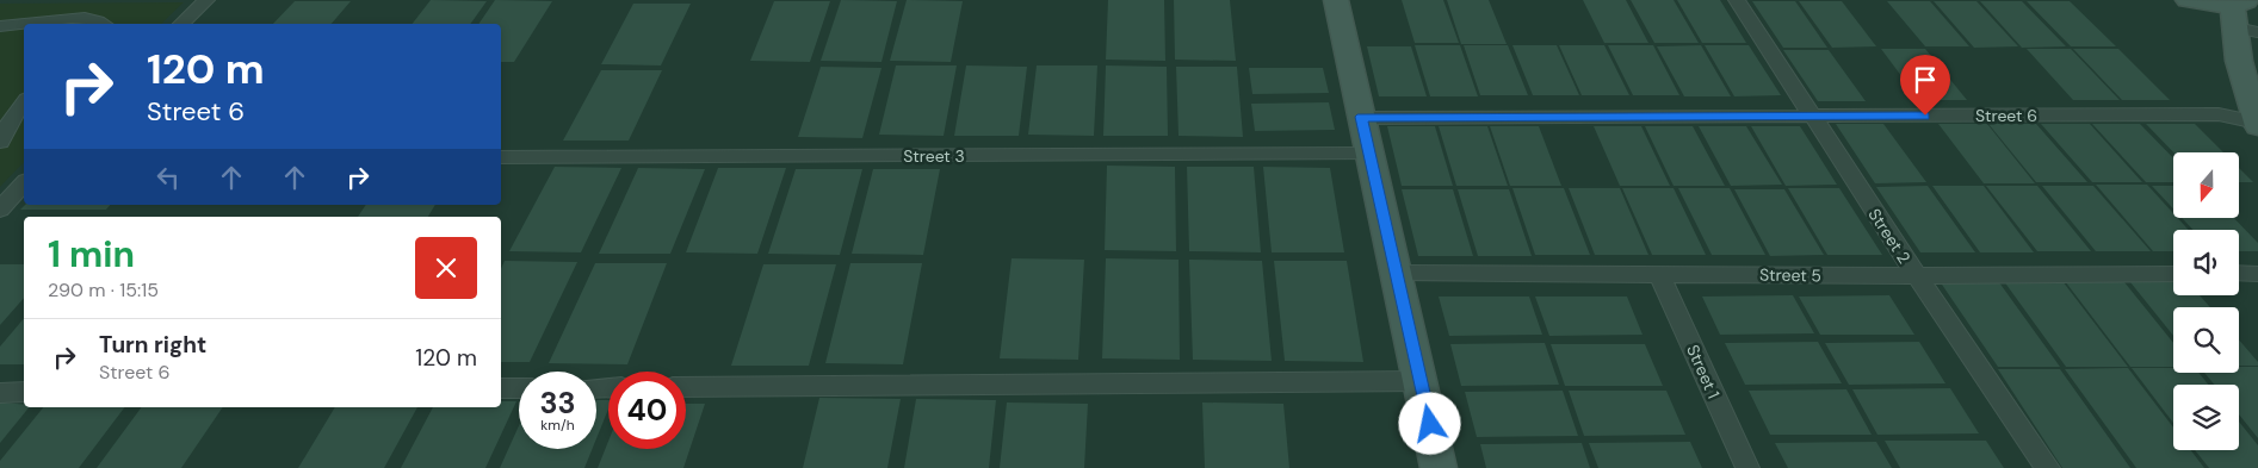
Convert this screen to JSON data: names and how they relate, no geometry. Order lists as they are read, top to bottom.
{
  "streets": {
    "street": [
      "Street 6",
      "Street 3",
      "Street 2",
      "Street 5",
      "Street 1"
    ]
  },
  "crossings": [
    ["Street 6", "Street 2"],
    ["Street 2", "Street 5"],
    ["Street 5", "Street 1"]
  ],
  "north": "bottom",
  "page": {
    "turn": ["120 m", "Street 6"],
    "heading": ["1 min", "290 m · 15:15"],
    "list": [
      {
        "name": "Turn right",
        "note": "Street 6",
        "value": "120 m"
      }
    ],
    "speed": "33 km/h",
    "limit": "40"
  }
}
